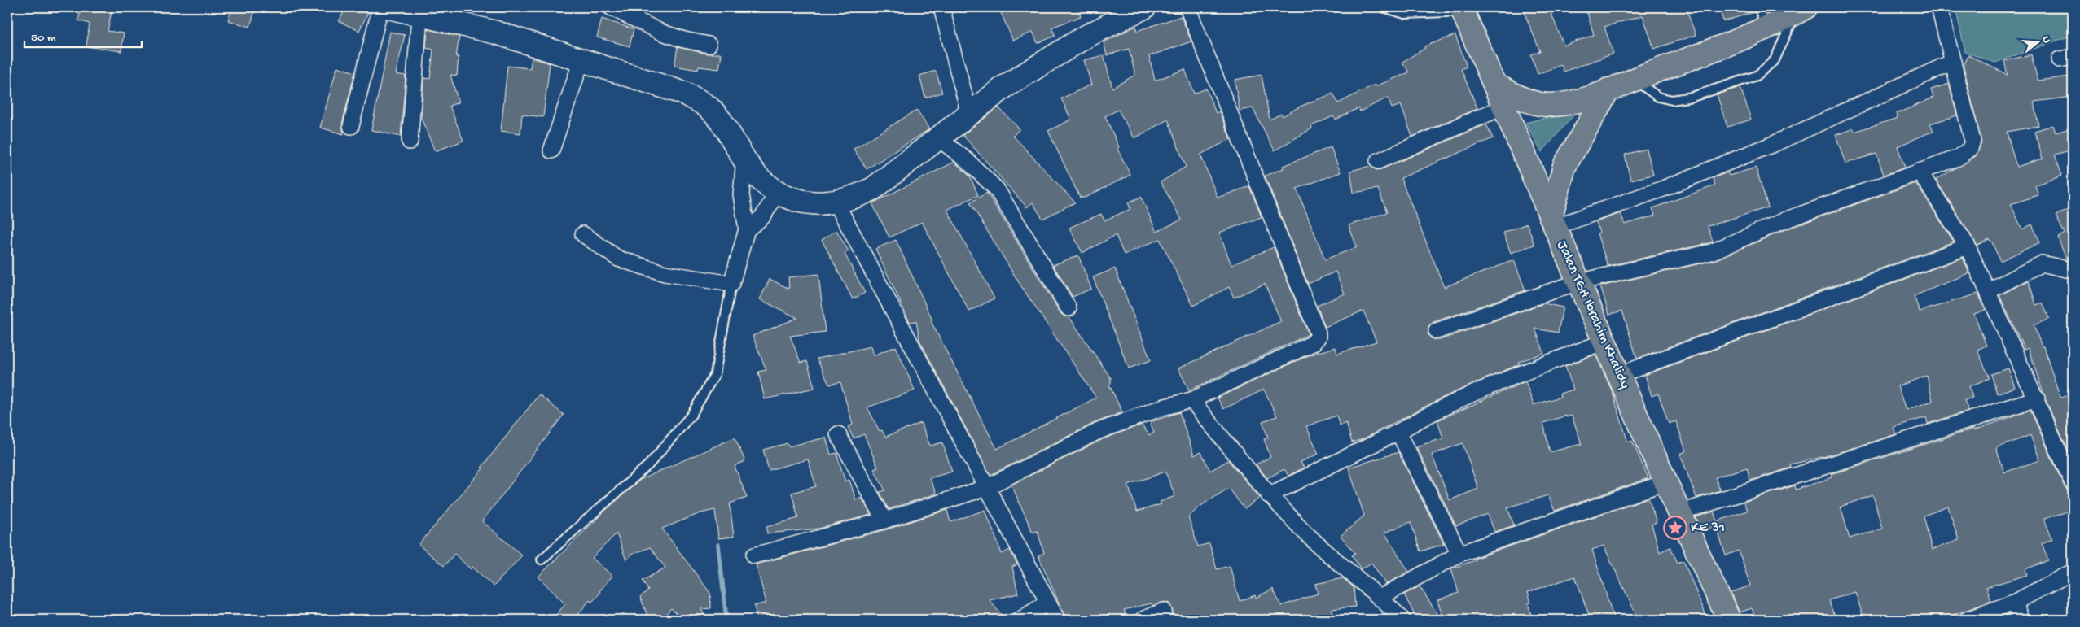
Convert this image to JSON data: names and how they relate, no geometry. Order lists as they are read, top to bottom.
{
  "streets": {
    "main road": ["Jalan TGH Ibrahim Khalidy"]
  },
  "places": {
    "place": ["KE 31"]
  },
  "scale_bar": "50 m",
  "north": "right"
}
